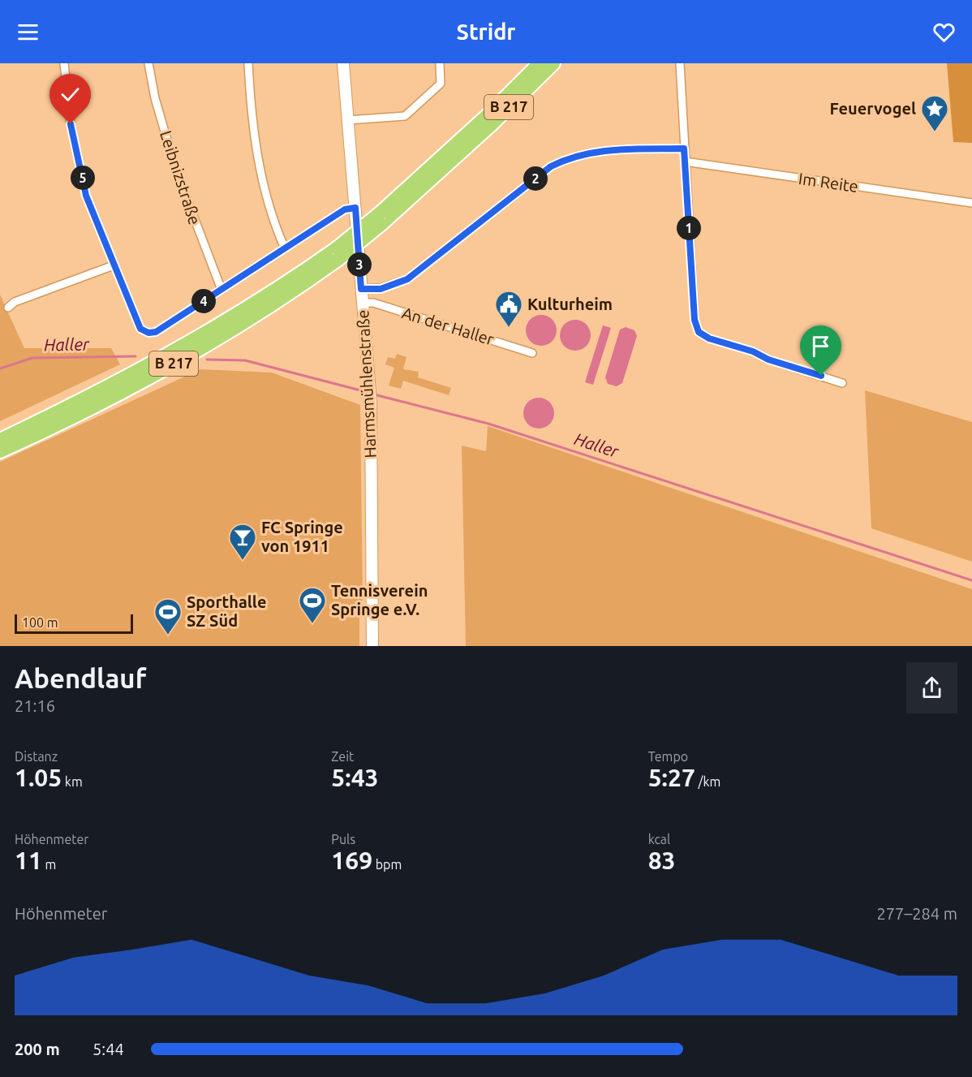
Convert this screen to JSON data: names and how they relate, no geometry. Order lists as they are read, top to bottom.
{
  "streets": {
    "highway": ["B 217"],
    "street": [
      "Leibnizstraße",
      "Im Reite",
      "An der Haller",
      "Harmsmühlenstraße"
    ]
  },
  "crossings": [
    ["An der Haller", "Harmsmühlenstraße"]
  ],
  "water": ["Haller"],
  "places": {
    "place": ["Feuervogel"],
    "public building": ["Kulturheim"],
    "bar": ["FC Springe von 1911"],
    "sports": ["Tennisverein Springe e.V.", "Sporthalle SZ Süd"]
  },
  "scale_bar": "100 m",
  "page": {
    "header": "Stridr",
    "pins": [
      "5",
      "2",
      "1",
      "3",
      "4"
    ],
    "scale": "100 m",
    "heading": ["Abendlauf", "21:16"],
    "stats": [
      ["Distanz", "1.05 km"],
      ["Zeit", "5:43"],
      ["Tempo", "5:27 /km"],
      ["Höhenmeter", "11 m"],
      ["Puls", "169 bpm"],
      ["kcal", "83"]
    ],
    "chart": ["Höhenmeter", "277–284 m"],
    "list": [
      {
        "name": "200 m",
        "note": "5:44"
      }
    ]
  }
}
